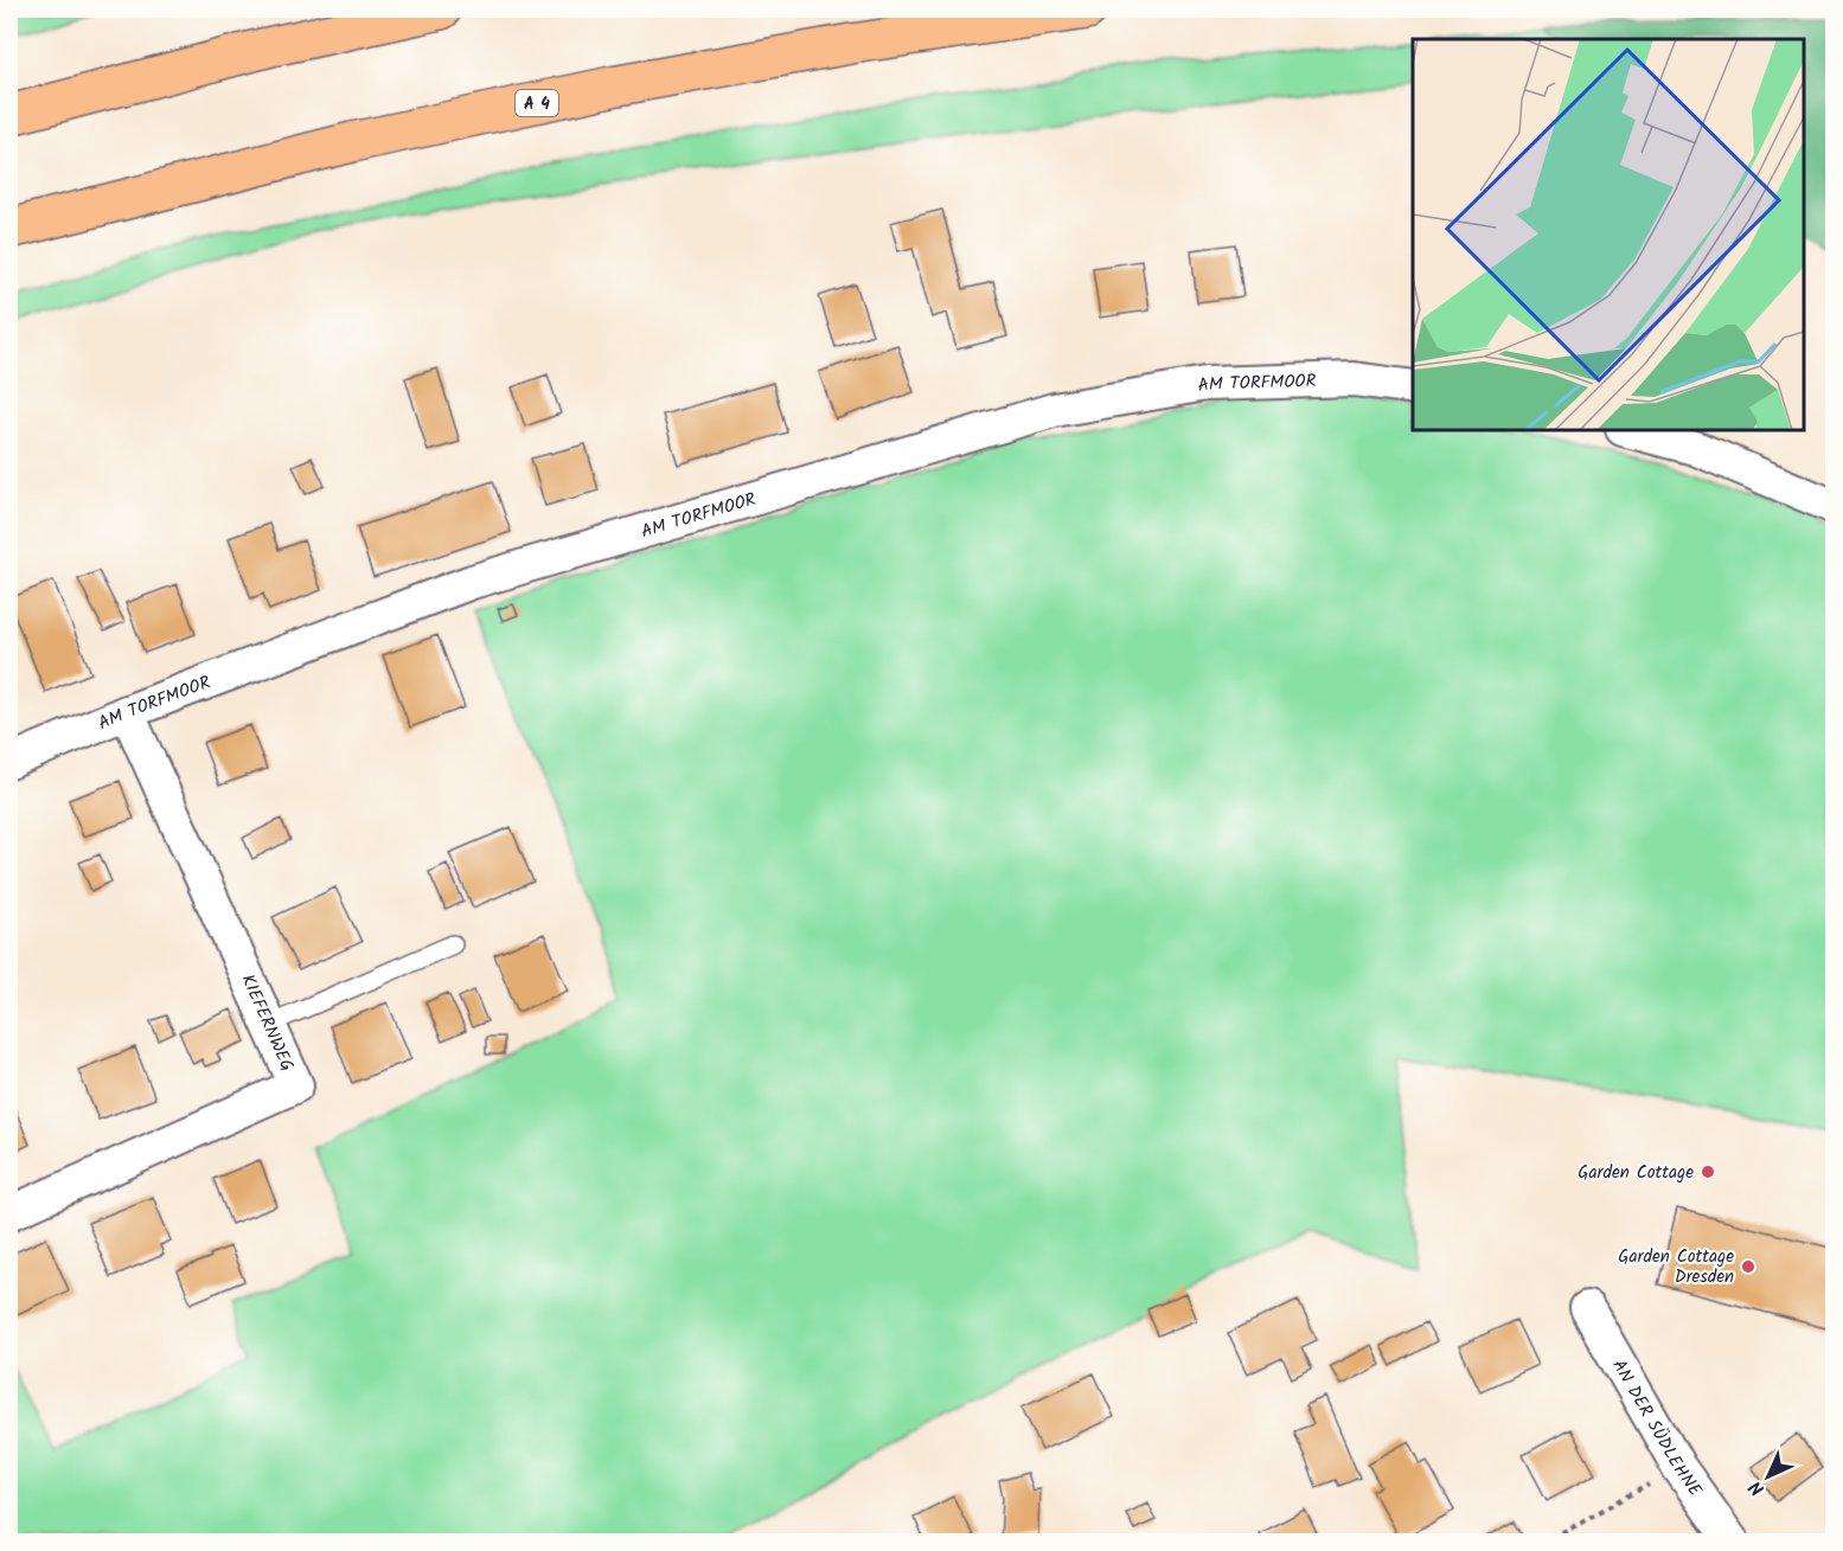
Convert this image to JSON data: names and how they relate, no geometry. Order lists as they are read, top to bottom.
{
  "streets": {
    "highway": ["A 4"],
    "street": ["AM TORFMOOR", "KIEFERNWEG", "AN DER SÜDLEHNE"]
  },
  "crossings": [
    ["AM TORFMOOR", "KIEFERNWEG"]
  ],
  "places": ["Garden Cottage", "Garden Cottage Dresden"],
  "north": "bottom left"
}
